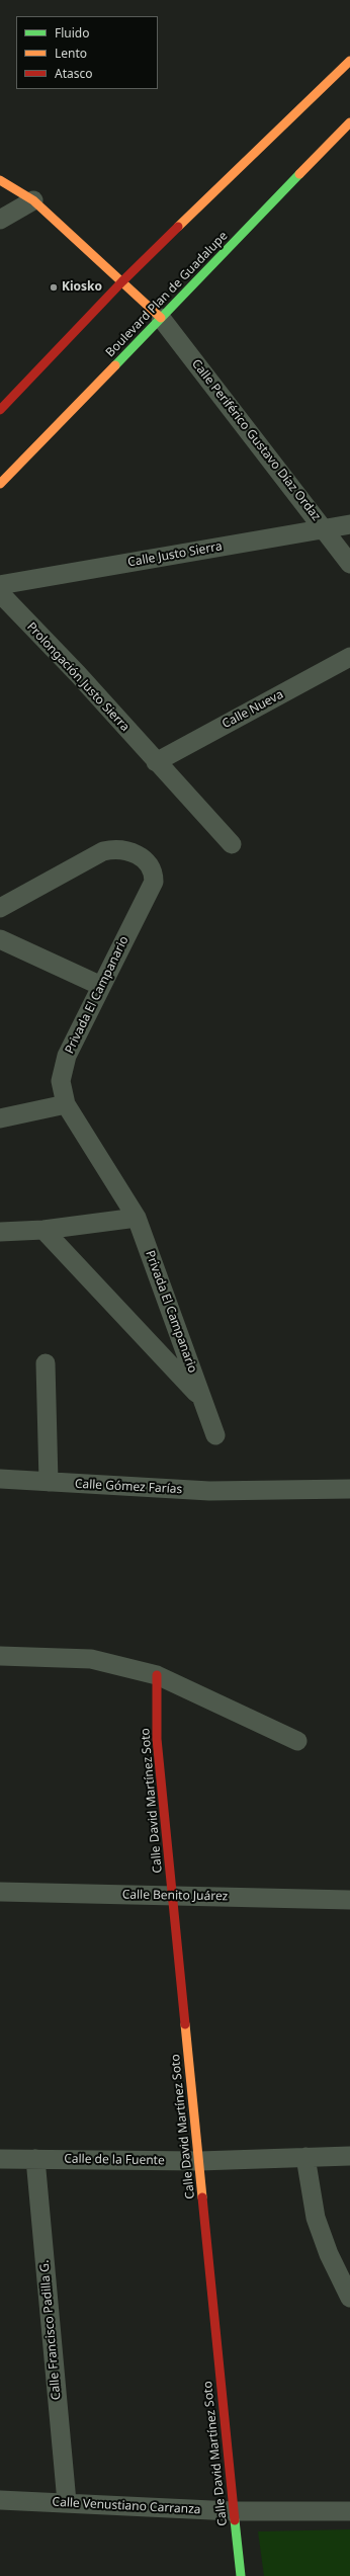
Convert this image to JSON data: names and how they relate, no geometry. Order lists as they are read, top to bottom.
{
  "streets": {
    "street": [
      "Boulevard Plan de Guadalupe",
      "Calle Periférico Gustavo Díaz Ordaz",
      "Calle Justo Sierra",
      "Prolongación Justo Sierra",
      "Calle Nueva",
      "Privada El Campanario",
      "Calle Gómez Farías",
      "Calle David Martínez Soto",
      "Calle Benito Juárez",
      "Calle de la Fuente",
      "Calle Francisco Padilla G.",
      "Calle Venustiano Carranza"
    ]
  },
  "crossings": [
    ["Boulevard Plan de Guadalupe", "Calle Periférico Gustavo Díaz Ordaz"],
    ["Calle Periférico Gustavo Díaz Ordaz", "Calle Justo Sierra"],
    ["Prolongación Justo Sierra", "Calle Nueva"],
    ["Calle David Martínez Soto", "Calle Benito Juárez"],
    ["Calle David Martínez Soto", "Calle de la Fuente"],
    ["Calle David Martínez Soto", "Calle Venustiano Carranza"],
    ["Calle de la Fuente", "Calle Francisco Padilla G."],
    ["Calle Francisco Padilla G.", "Calle Venustiano Carranza"]
  ],
  "places": ["Kiosko"],
  "legend": ["Fluido", "Lento", "Atasco"]
}
